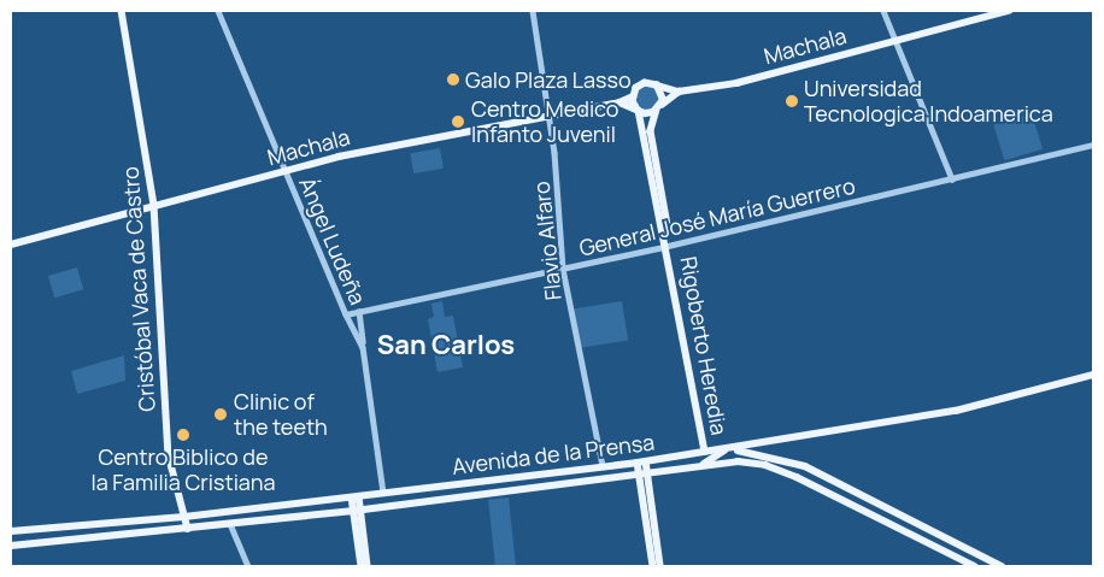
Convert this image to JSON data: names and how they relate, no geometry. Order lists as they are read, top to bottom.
{
  "streets": {
    "main road": [
      "Machala",
      "Cristóbal Vaca de Castro",
      "Rigoberto Heredia",
      "Avenida de la Prensa"
    ],
    "street": ["General José María Guerrero", "Ángel Ludeña", "Flavio Alfaro"]
  },
  "crossings": [
    ["Machala", "Ángel Ludeña"],
    ["Machala", "Flavio Alfaro"],
    ["Machala", "Cristóbal Vaca de Castro"],
    ["Machala", "Rigoberto Heredia"],
    ["General José María Guerrero", "Ángel Ludeña"],
    ["General José María Guerrero", "Flavio Alfaro"],
    ["General José María Guerrero", "Rigoberto Heredia"],
    ["Ángel Ludeña", "Avenida de la Prensa"],
    ["Flavio Alfaro", "Avenida de la Prensa"],
    ["Cristóbal Vaca de Castro", "Avenida de la Prensa"],
    ["Rigoberto Heredia", "Avenida de la Prensa"]
  ],
  "districts": ["San Carlos"],
  "places": [
    "Galo Plaza Lasso",
    "Universidad Tecnologica Indoamerica",
    "Centro Medico Infanto Juvenil",
    "Clinic of the teeth",
    "Centro Biblico de la Familia Cristiana"
  ]
}
